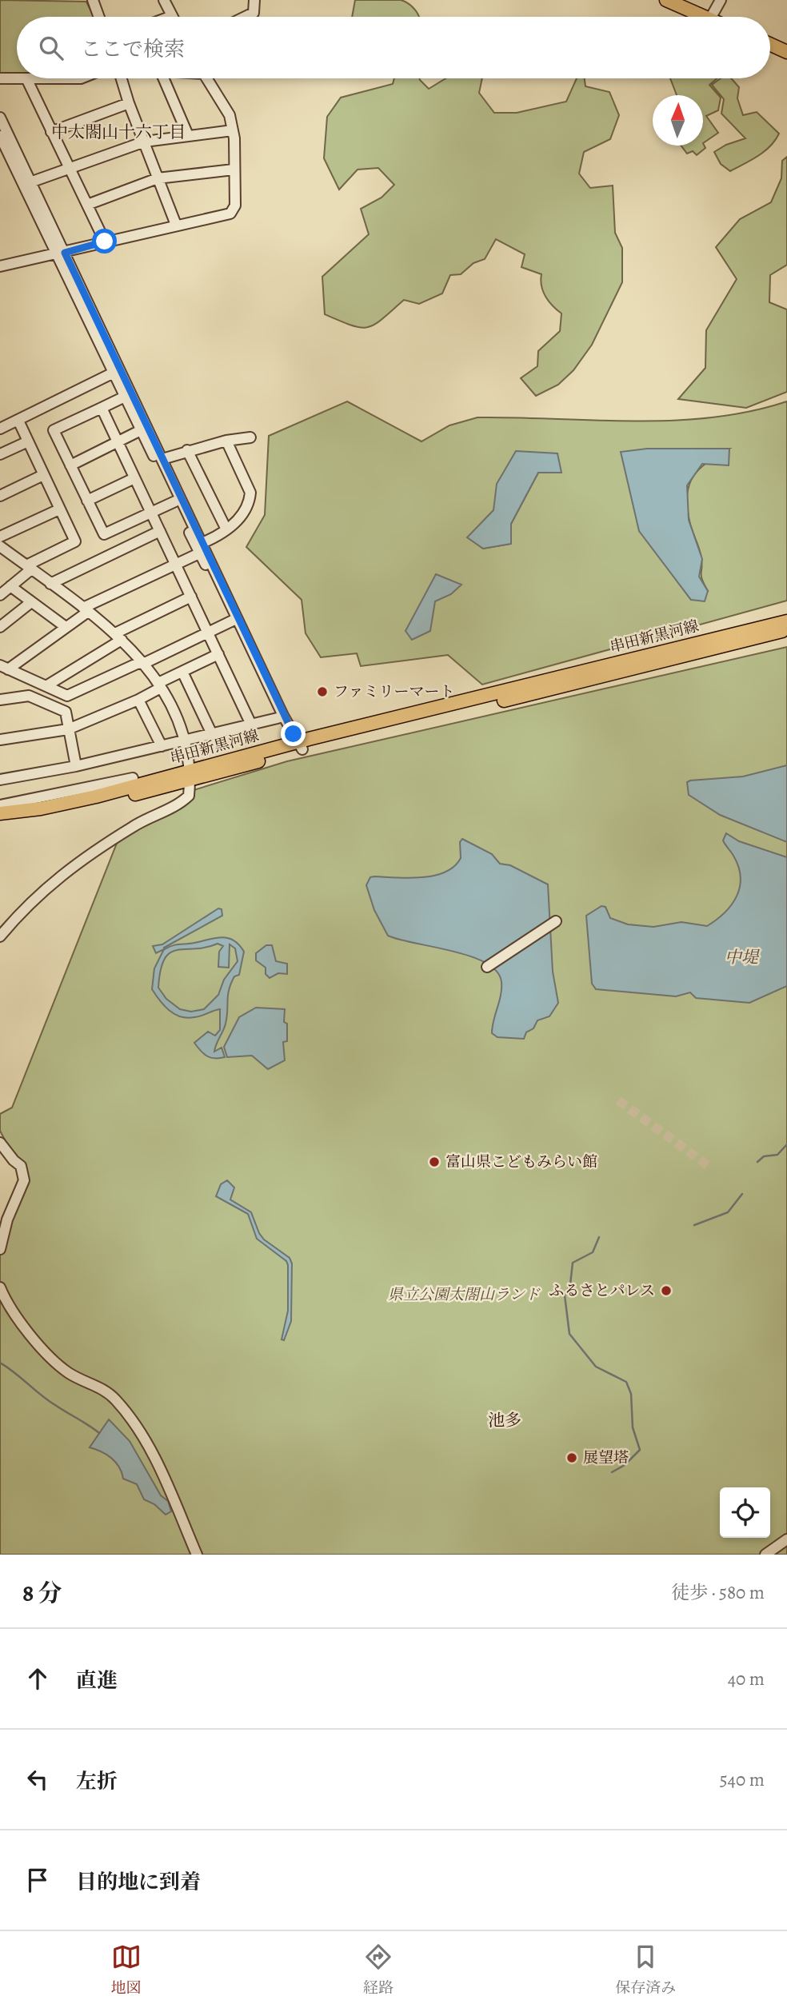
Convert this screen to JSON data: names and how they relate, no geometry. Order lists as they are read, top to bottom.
{
  "streets": {
    "main road": ["串田新黒河線"]
  },
  "districts": ["中太閤山十六丁目", "池多"],
  "water": ["中堤"],
  "parks": ["県立公園太閤山ランド"],
  "places": [
    "ファミリーマート",
    "富山県こどもみらい館",
    "ふるさとパレス",
    "展望塔"
  ],
  "north": "top",
  "page": {
    "search": "ここで検索",
    "heading": ["8 分", "徒歩 · 580 m"],
    "list": [
      ["直進", "40 m"],
      ["左折", "540 m"],
      "目的地に到着"
    ],
    "nav": ["地図", "経路", "保存済み"]
  }
}
